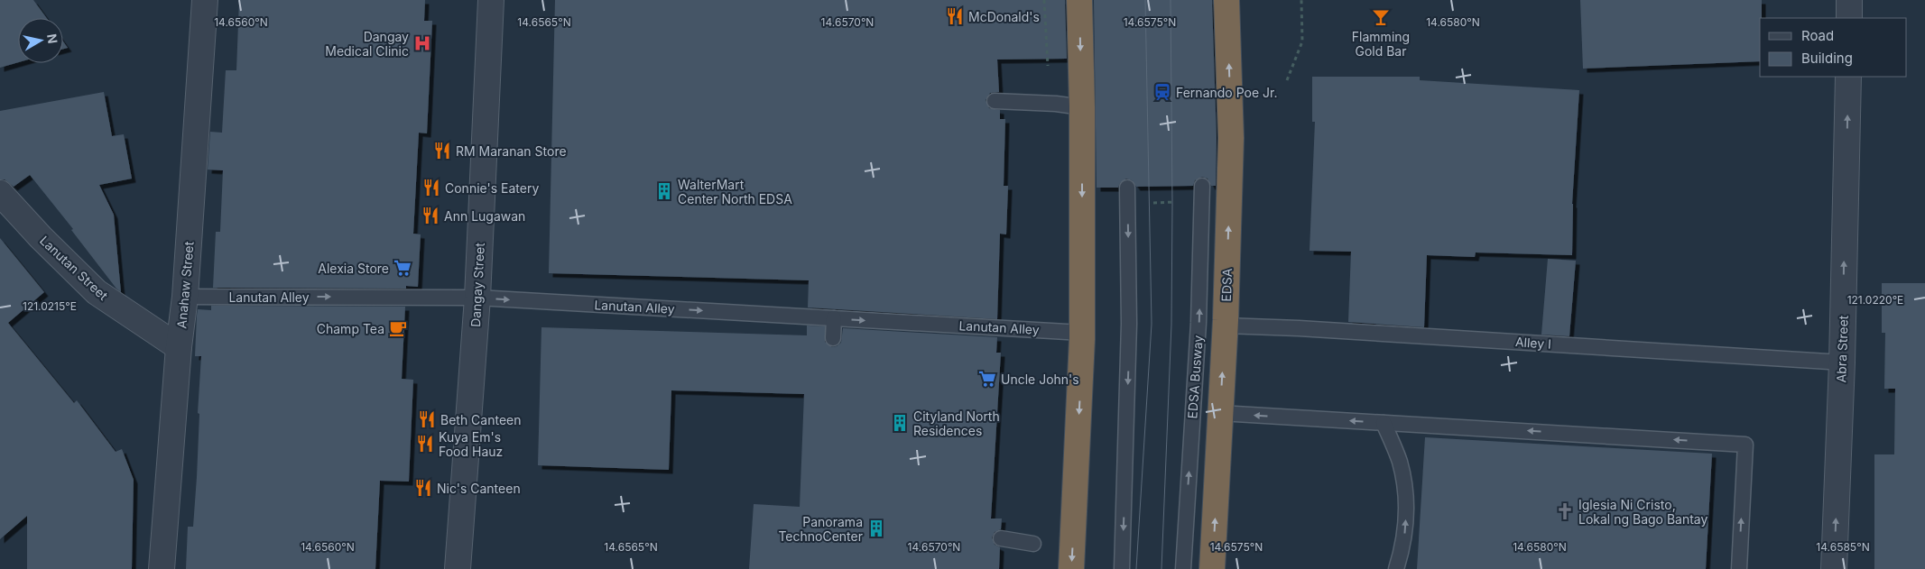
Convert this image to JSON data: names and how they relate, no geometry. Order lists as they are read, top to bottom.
{
  "streets": {
    "highway": ["EDSA"],
    "street": [
      "Lanutan Street",
      "Anahaw Street",
      "Dangay Street",
      "Abra Street"
    ],
    "lane": ["Lanutan Alley", "Alley I", "EDSA Busway"]
  },
  "crossings": [
    ["Lanutan Street", "Anahaw Street"],
    ["Anahaw Street", "Lanutan Alley"],
    ["Dangay Street", "Lanutan Alley"],
    ["EDSA", "Alley I"],
    ["Alley I", "Abra Street"]
  ],
  "one_way": ["Lanutan Alley", "Abra Street"],
  "places": {
    "restaurant": [
      "McDonald's",
      "RM Maranan Store",
      "Connie's Eatery",
      "Ann Lugawan",
      "Beth Canteen",
      "Kuya Em's Food Hauz",
      "Nic's Canteen"
    ],
    "bar": ["Flamming Gold Bar"],
    "hospital": ["Dangay Medical Clinic"],
    "station": ["Fernando Poe Jr."],
    "building": ["WalterMart Center North EDSA", "Cityland North Residences", "Panorama TechnoCenter"],
    "supermarket": ["Alexia Store", "Uncle John's"],
    "cafe": ["Champ Tea"],
    "church": ["Iglesia Ni Cristo, Lokal ng Bago Bantay"]
  },
  "legend": ["Road", "Building"],
  "north": "right",
  "coordinates": [
    "14.6560°N",
    "14.6565°N",
    "14.6570°N",
    "14.6575°N",
    "14.6580°N",
    "121.0220°E",
    "121.0215°E",
    "14.6585°N"
  ]
}
